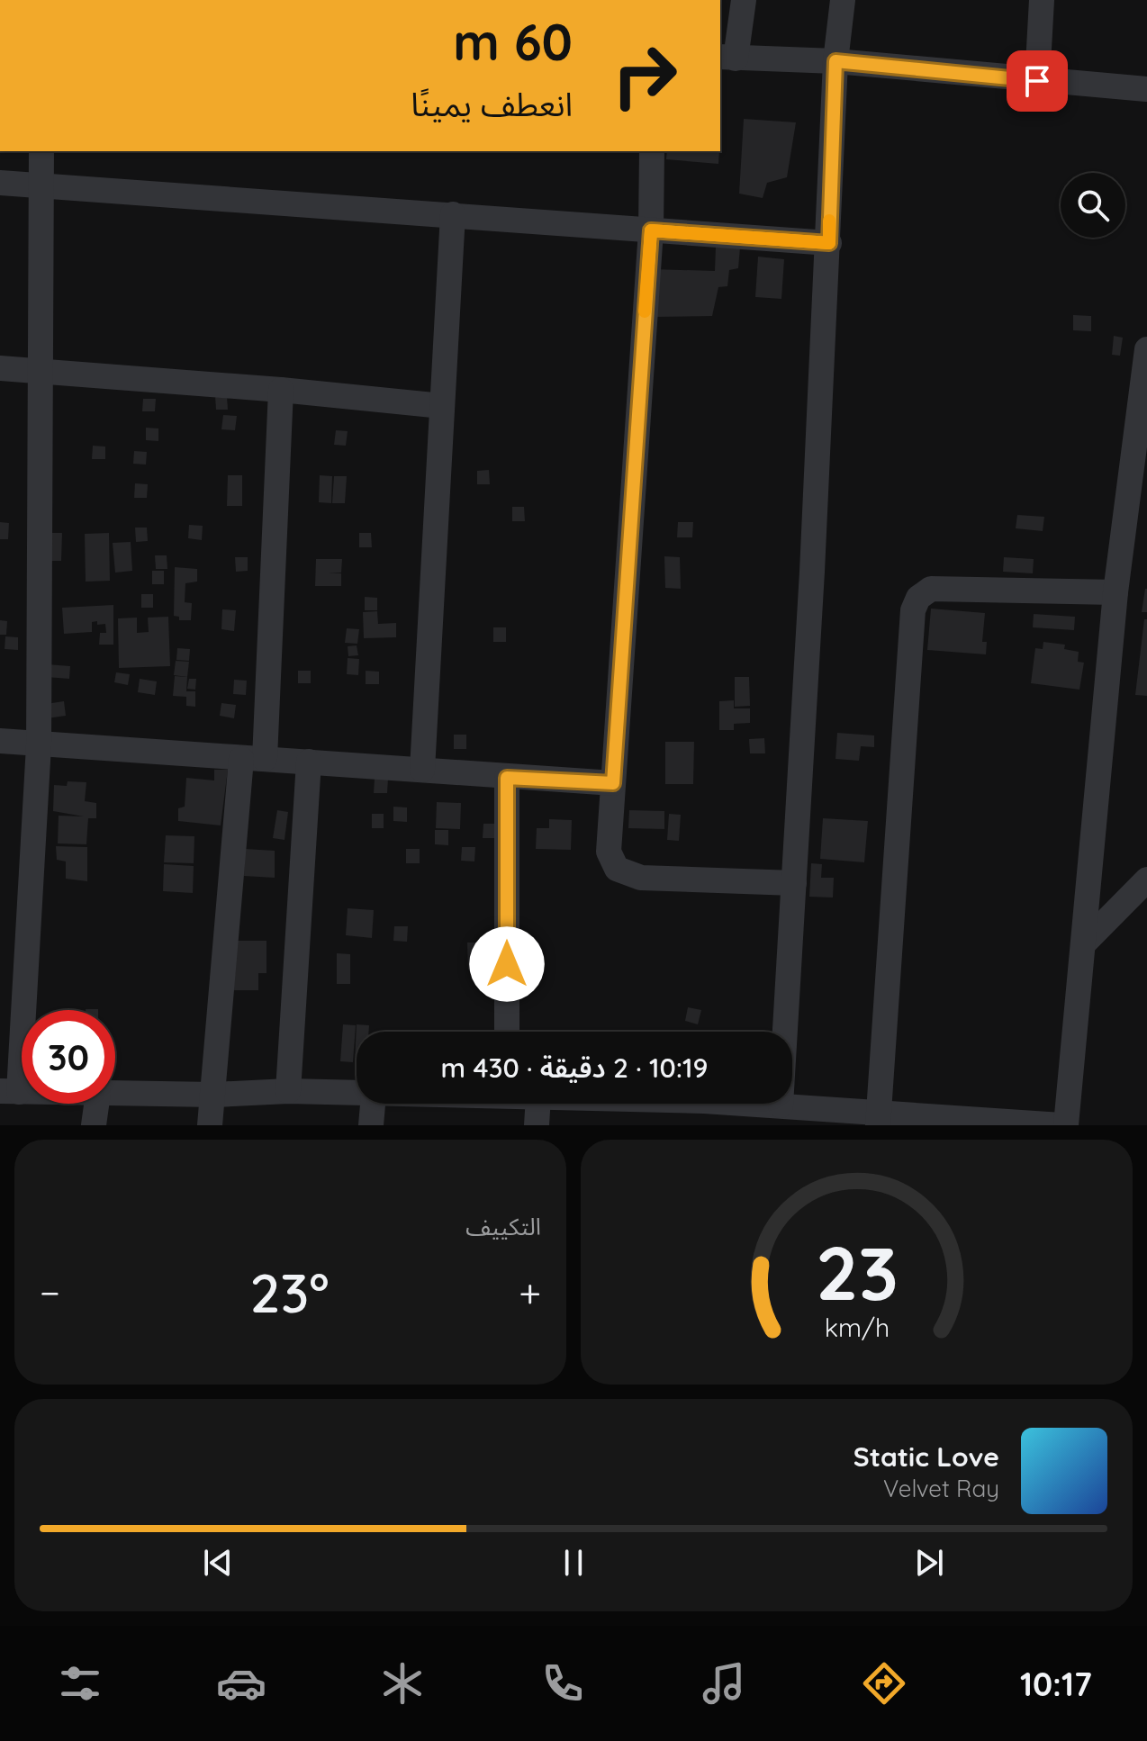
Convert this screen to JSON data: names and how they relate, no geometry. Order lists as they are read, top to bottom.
{
  "page": {
    "turn": ["60 m", "انعطف يمينًا"],
    "limit": "30",
    "trip": "10:19 · 2 دقيقة · 430 m",
    "tile": "التكييف",
    "heat": ["−", "23°", "+"],
    "song": ["Static Love", "Velvet Ray"],
    "tabs": "10:17",
    "gauge": ["23", "km/h"]
  }
}
